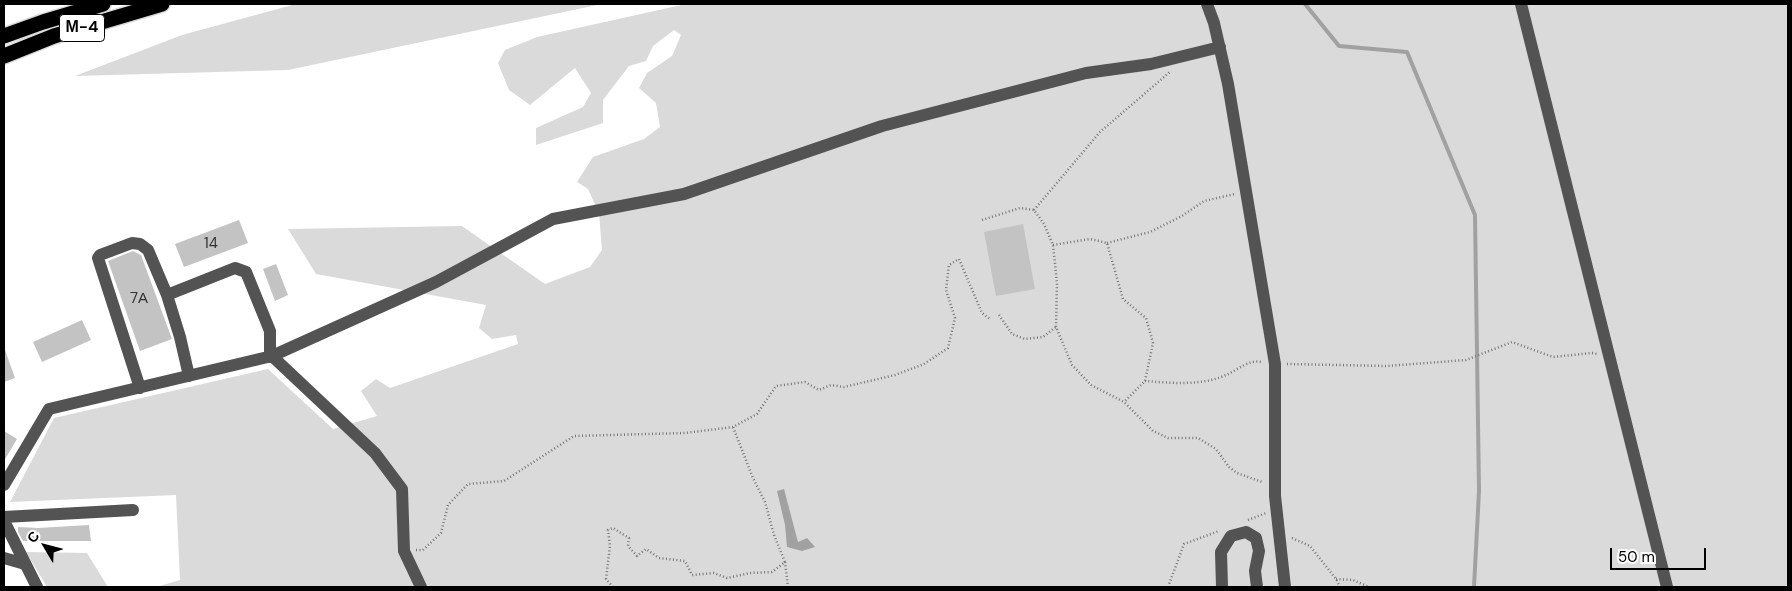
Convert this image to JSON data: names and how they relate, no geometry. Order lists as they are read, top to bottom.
{
  "streets": {
    "highway": ["М-4"]
  },
  "house_numbers": ["14", "7А"],
  "scale_bar": "50 m",
  "north": "top left"
}
